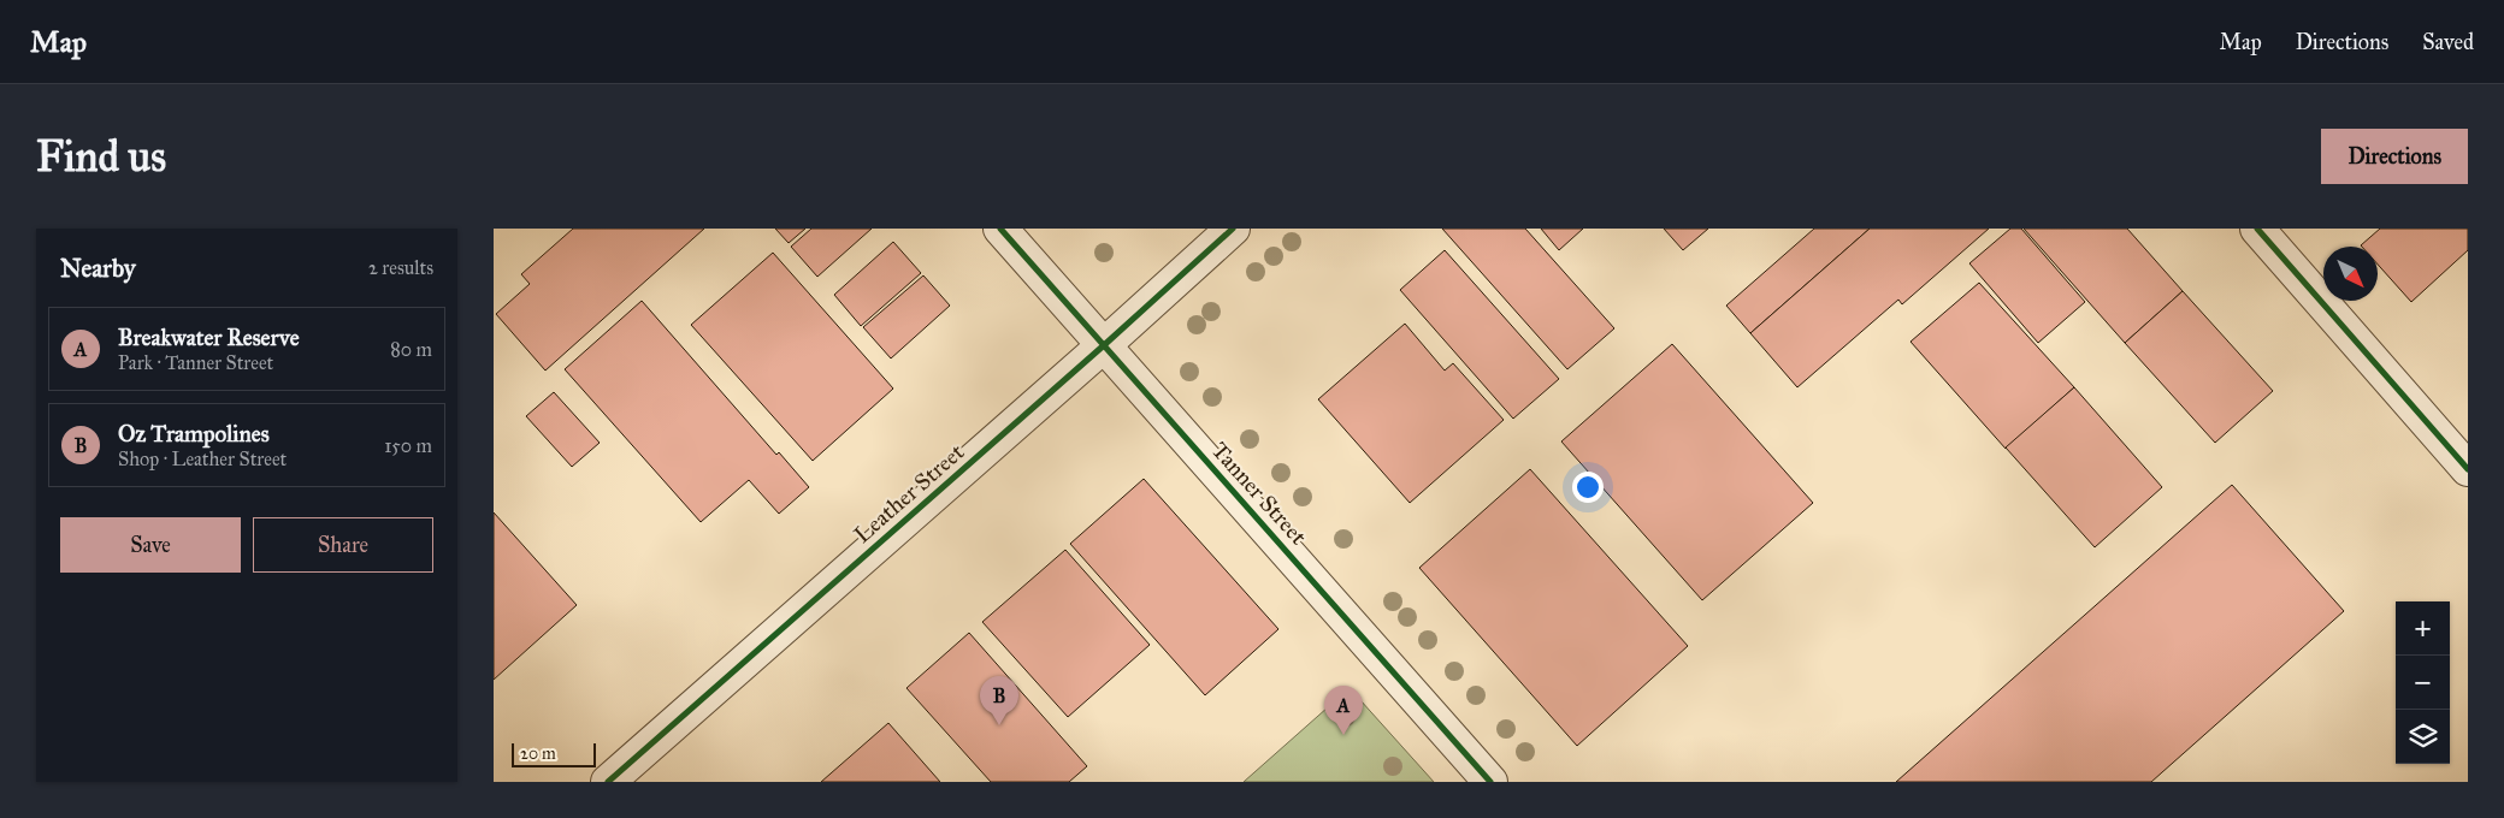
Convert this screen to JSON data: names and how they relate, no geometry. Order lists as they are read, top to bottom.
{
  "streets": {
    "street": ["Leather Street", "Tanner Street"]
  },
  "crossings": [
    ["Leather Street", "Tanner Street"]
  ],
  "scale_bar": "20 m",
  "north": "bottom right",
  "page": {
    "header": "Map",
    "nav": ["Map", "Directions", "Saved"],
    "buttons": [
      "Directions",
      ["Save", "Share"]
    ],
    "title": "Find us",
    "heading": ["Nearby", "2 results"],
    "list": [
      {
        "mark": "A",
        "name": "Breakwater Reserve",
        "note": "Park · Tanner Street",
        "value": "80 m"
      },
      {
        "mark": "B",
        "name": "Oz Trampolines",
        "note": "Shop · Leather Street",
        "value": "150 m"
      }
    ],
    "map_buttons": ["+", "−"],
    "pins": ["B", "A"],
    "scale": "20 m"
  }
}
